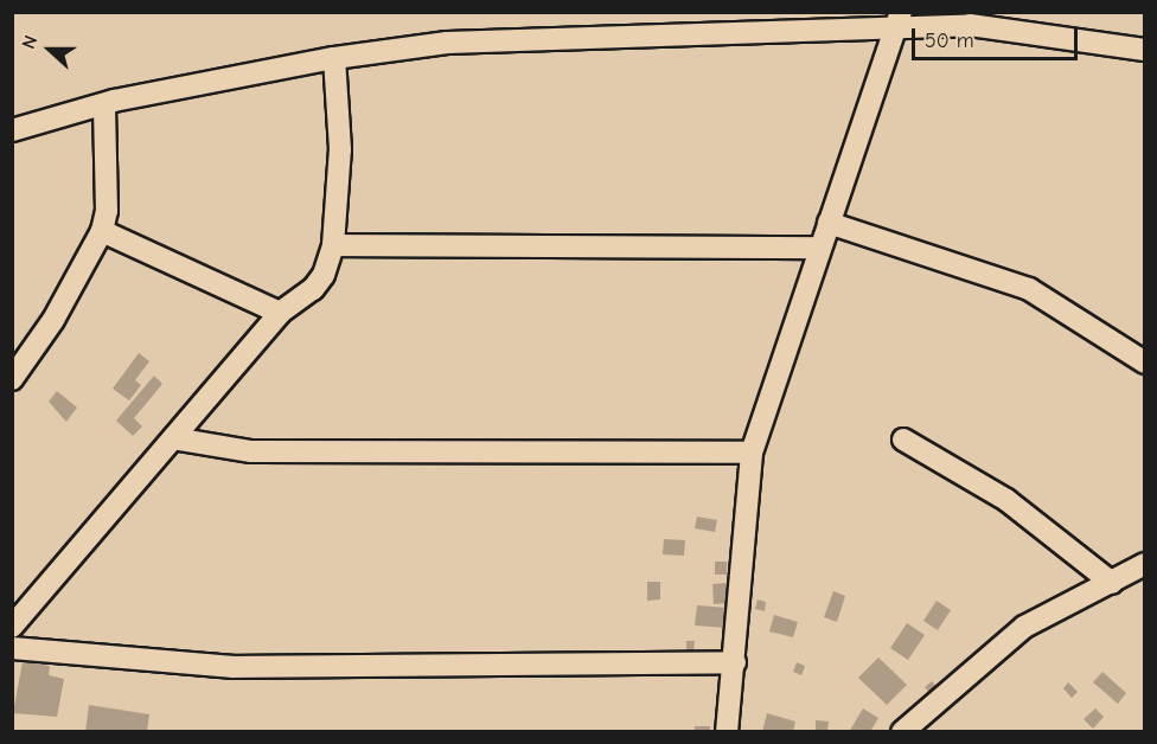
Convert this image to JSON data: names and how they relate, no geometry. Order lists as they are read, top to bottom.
{
  "scale_bar": "50 m",
  "north": "left"
}
